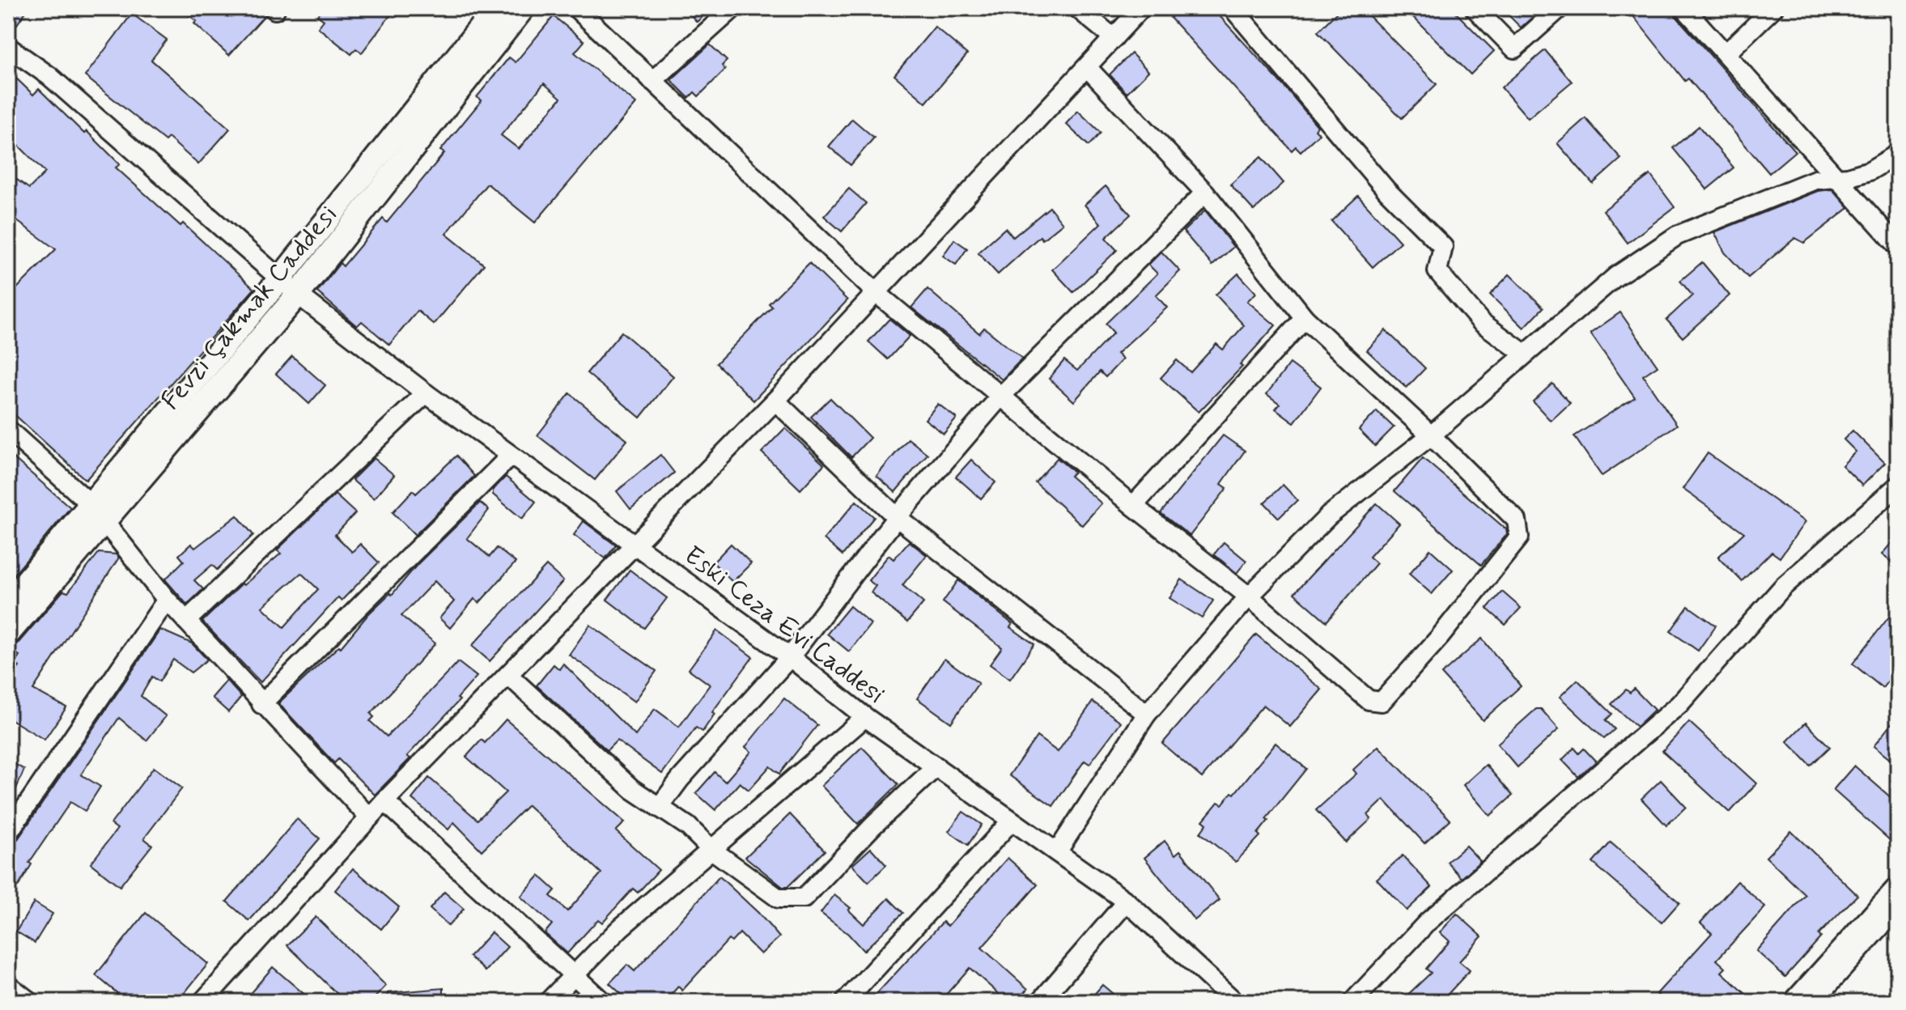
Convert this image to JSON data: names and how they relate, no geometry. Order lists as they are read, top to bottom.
{
  "streets": {
    "main road": ["Fevzi Çakmak Caddesi"],
    "street": ["Eski Ceza Evi Caddesi"]
  },
  "crossings": [
    ["Fevzi Çakmak Caddesi", "Eski Ceza Evi Caddesi"]
  ]
}
